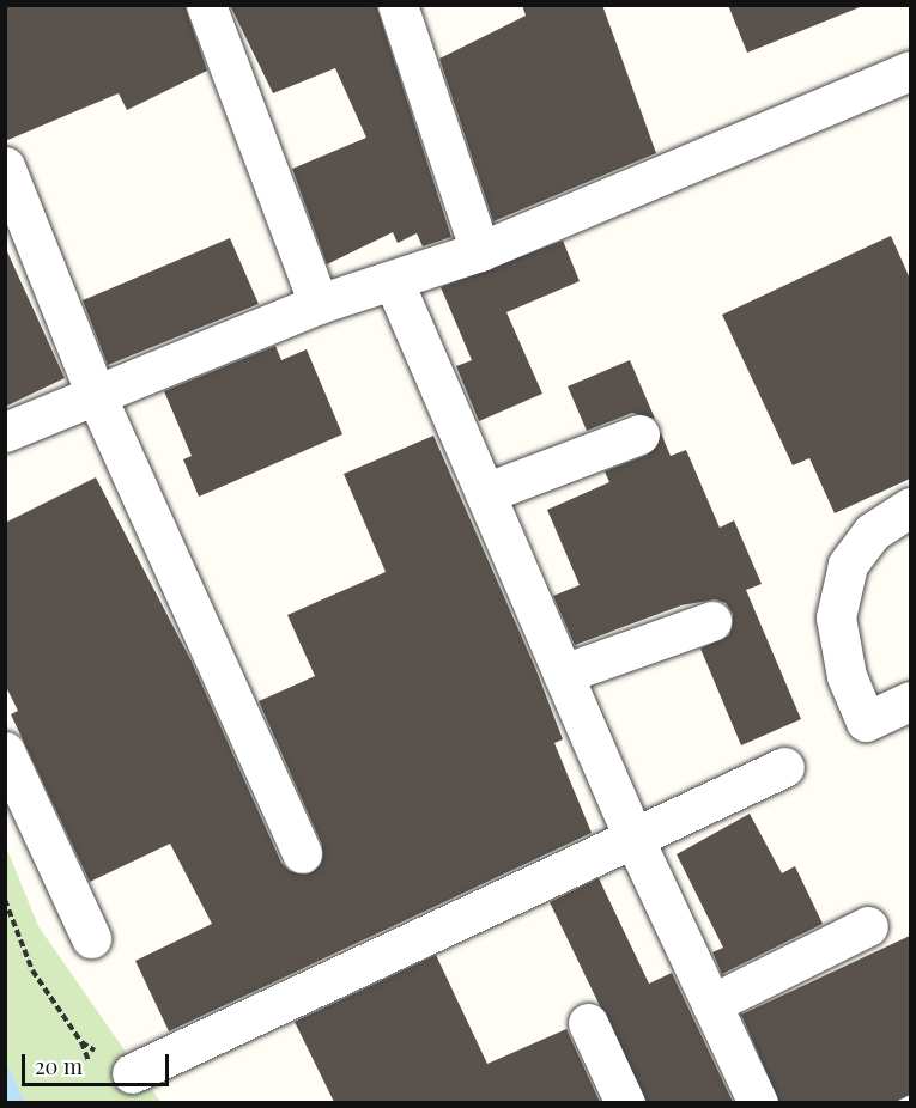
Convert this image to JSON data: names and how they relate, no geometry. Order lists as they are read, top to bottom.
{
  "scale_bar": "20 m"
}
